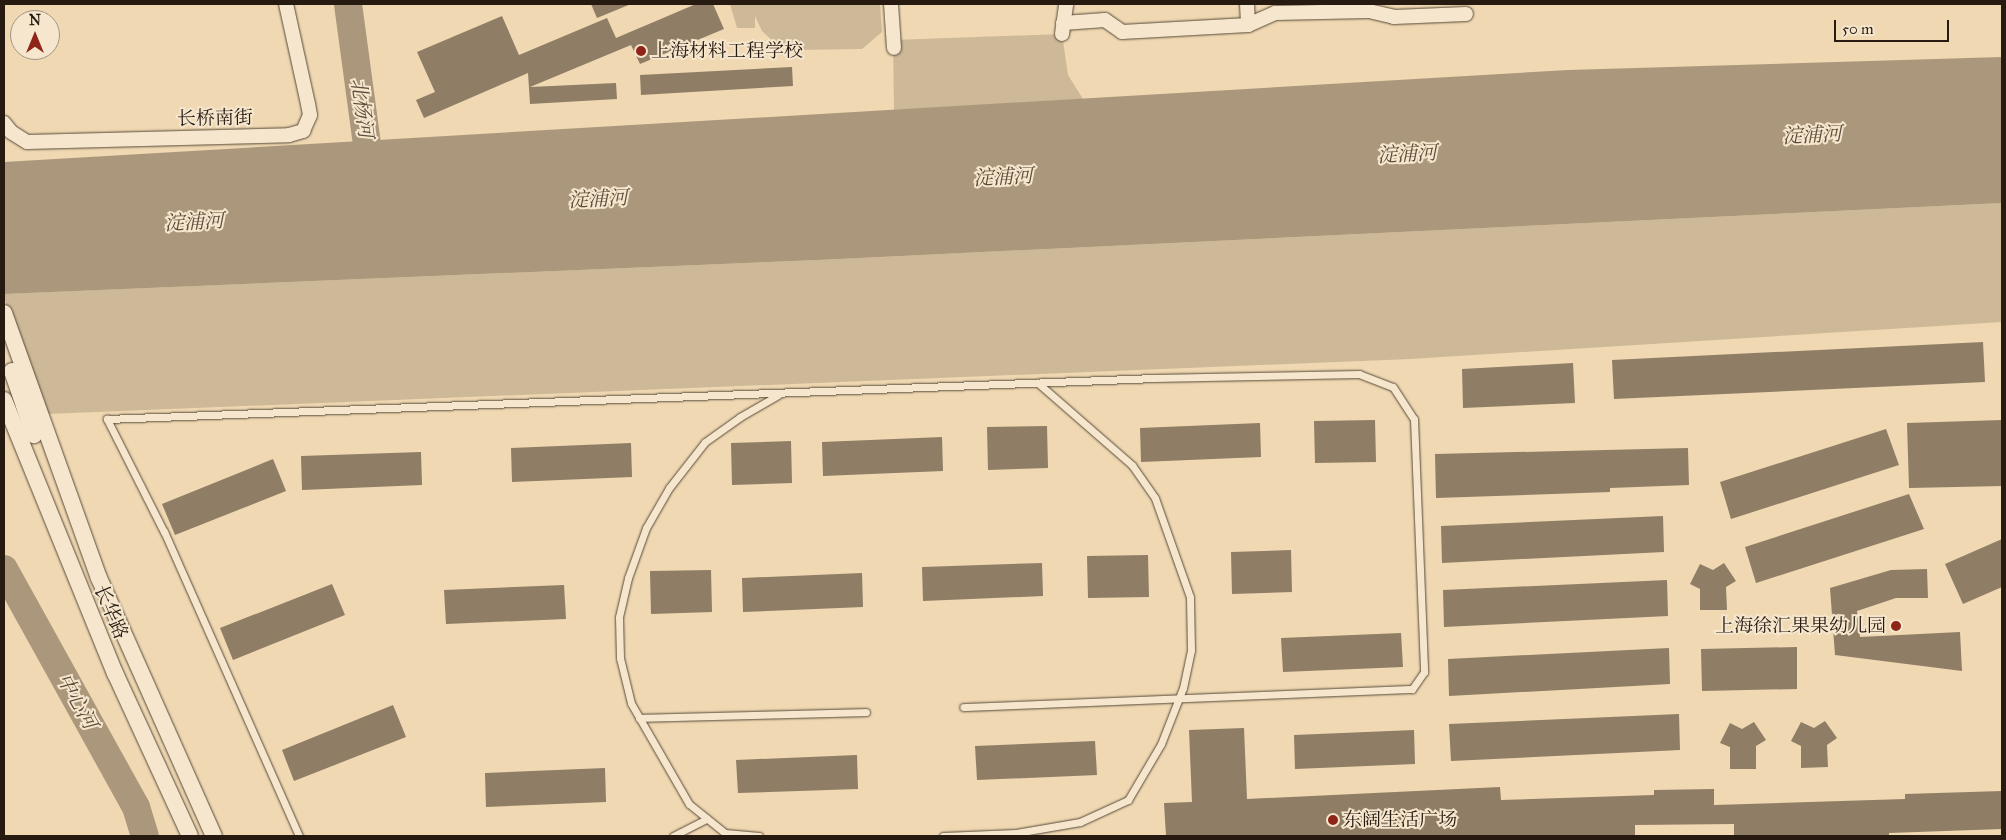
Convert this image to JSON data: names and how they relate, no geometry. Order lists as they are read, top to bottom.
{
  "streets": {
    "street": ["长桥南街", "长华路"]
  },
  "water": ["北杨河", "淀浦河", "中心河"],
  "places": ["上海材料工程学校", "上海徐汇果果幼儿园", "东阔生活广场"],
  "scale_bar": "50 m",
  "north": "top"
}
